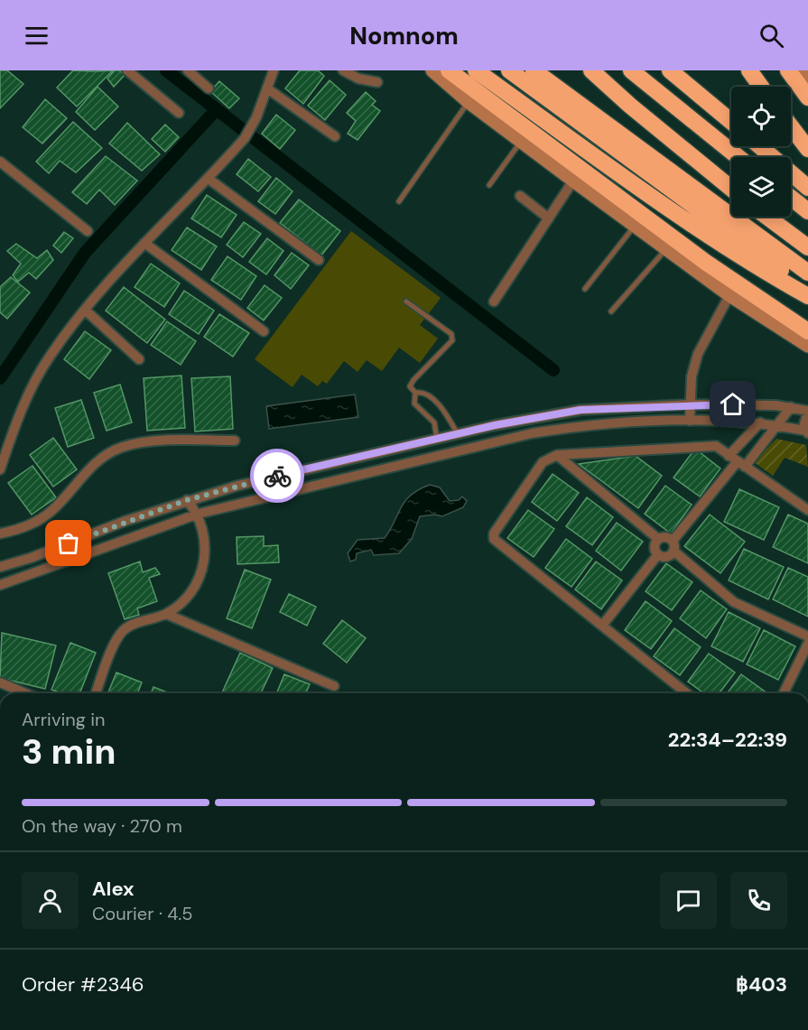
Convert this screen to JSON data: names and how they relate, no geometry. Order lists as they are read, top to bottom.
{
  "page": {
    "header": "Nomnom",
    "heading": ["3 min", "Arriving in", "22:34–22:39"],
    "panel": [
      "Alex",
      "Courier · 4.5",
      "Order #2346",
      "฿403"
    ],
    "bar": "On the way · 270 m"
  }
}
